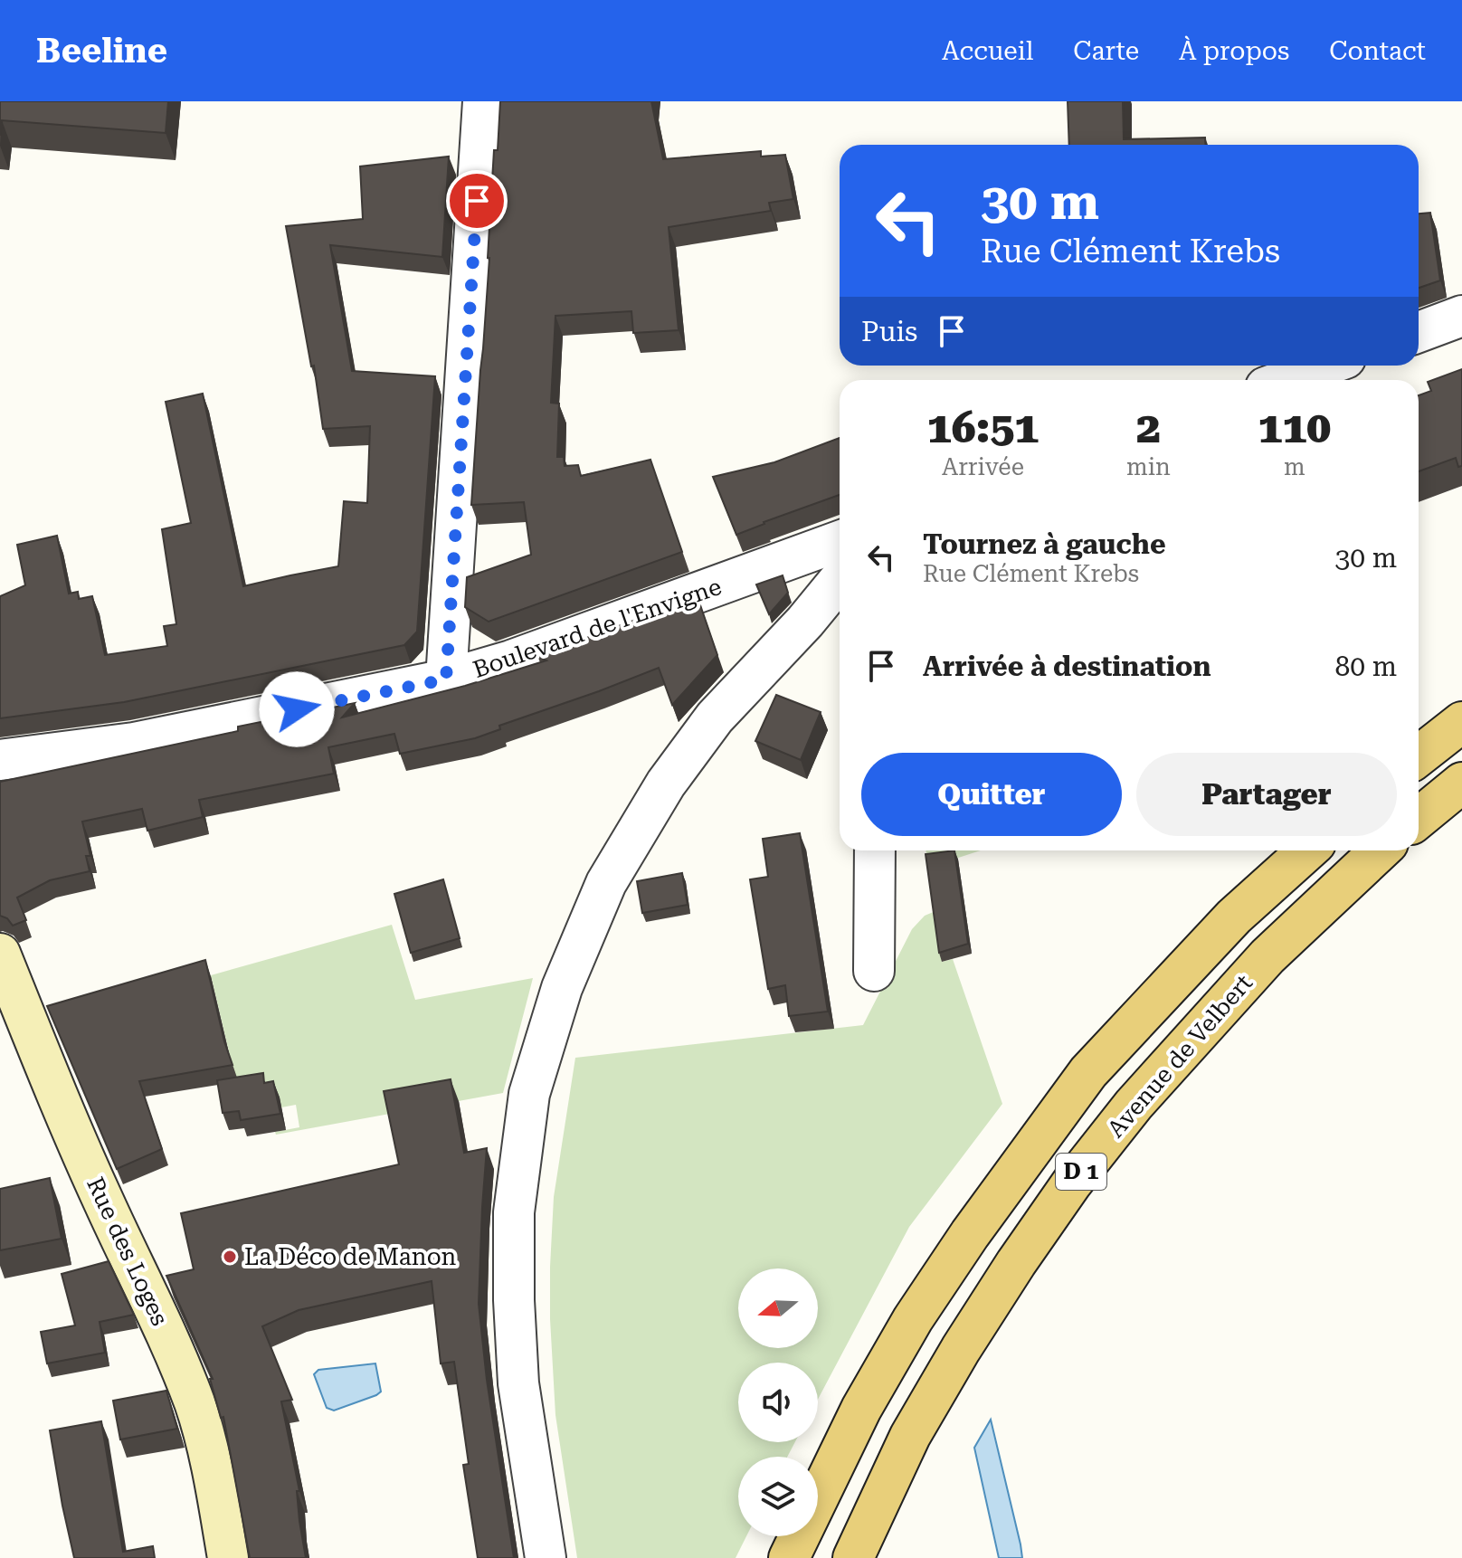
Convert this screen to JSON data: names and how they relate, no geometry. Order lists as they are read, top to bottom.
{
  "streets": {
    "main road": ["Avenue de Velbert", "D 1"],
    "street": ["Boulevard de l'Envigne", "Rue des Loges"]
  },
  "places": ["La Déco de Manon"],
  "north": "left",
  "page": {
    "header": "Beeline",
    "nav": [
      "Accueil",
      "Carte",
      "À propos",
      "Contact"
    ],
    "turn": ["30 m", "Rue Clément Krebs"],
    "then": "Puis",
    "eta": [
      "16:51",
      "Arrivée",
      "2",
      "min",
      "110",
      "m"
    ],
    "list": [
      {
        "name": "Tournez à gauche",
        "note": "Rue Clément Krebs",
        "value": "30 m"
      },
      {
        "name": "Arrivée à destination",
        "value": "80 m"
      }
    ],
    "buttons": ["Quitter", "Partager"]
  }
}
